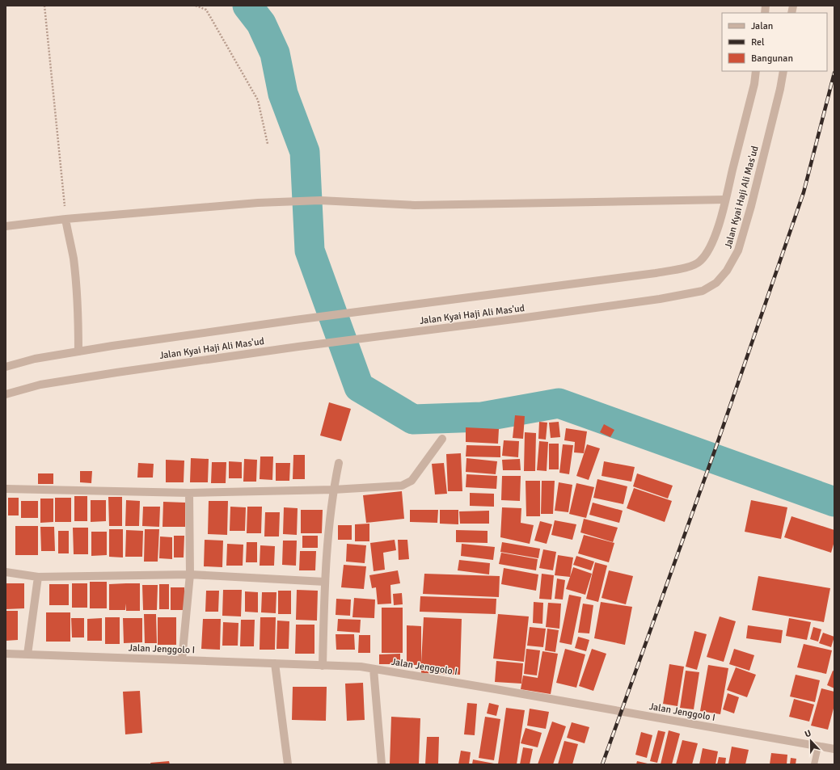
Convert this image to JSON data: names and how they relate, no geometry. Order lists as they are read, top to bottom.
{
  "streets": {
    "street": ["Jalan Kyai Haji Ali Mas'ud", "Jalan Jenggolo I"]
  },
  "legend": ["Jalan", "Rel", "Bangunan"],
  "north": "top"
}
